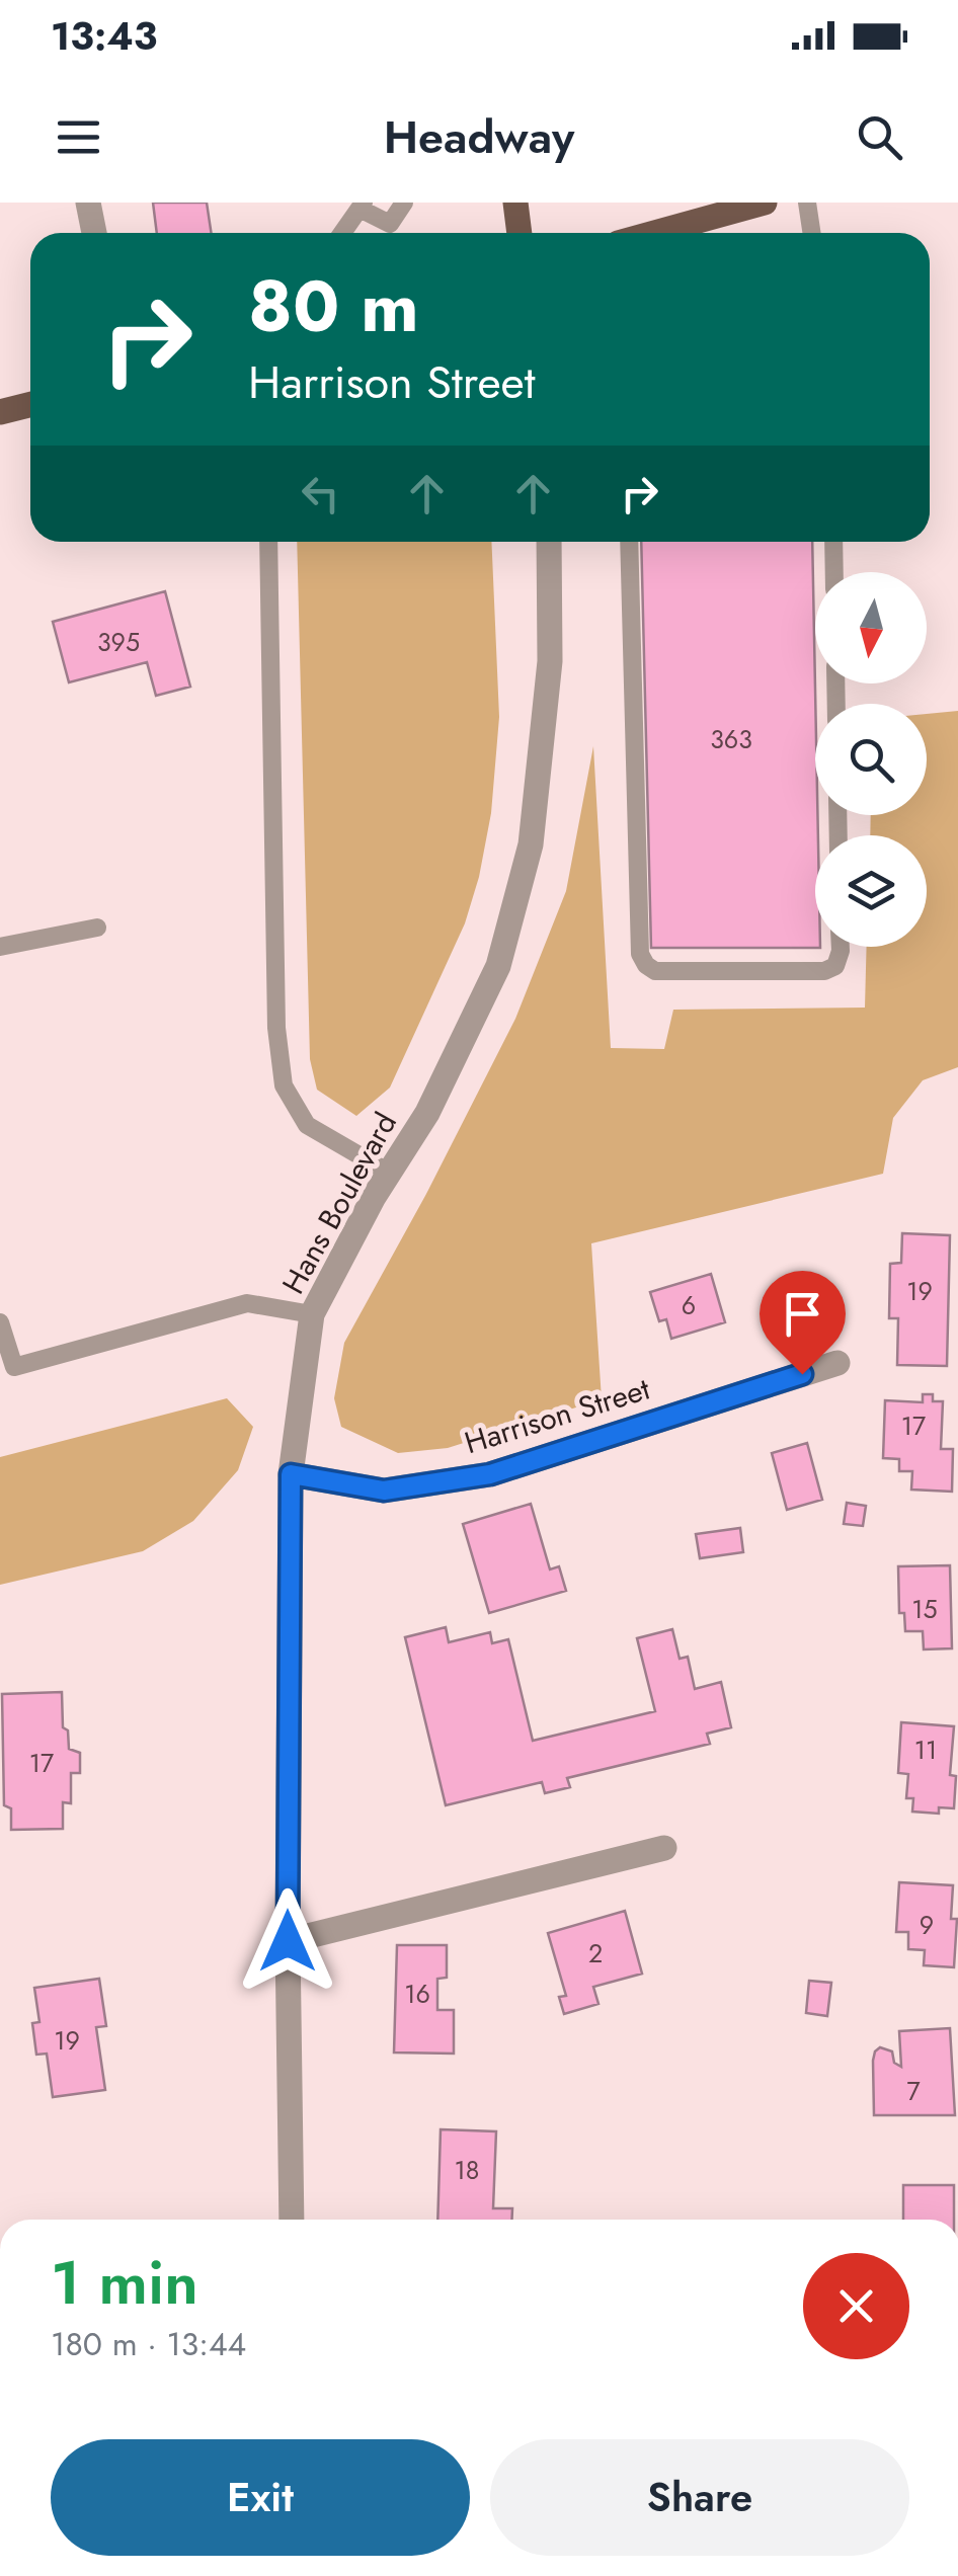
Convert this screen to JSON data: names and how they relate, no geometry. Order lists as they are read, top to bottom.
{
  "streets": {
    "street": ["Hans Boulevard", "Harrison Street"]
  },
  "crossings": [
    ["Hans Boulevard", "Harrison Street"]
  ],
  "house_numbers": [
    "395",
    "363",
    "19",
    "6",
    "17",
    "15",
    "11",
    "17",
    "9",
    "2",
    "16",
    "19",
    "7",
    "18"
  ],
  "north": "bottom",
  "page": {
    "status": "13:43",
    "header": "Headway",
    "turn": ["80 m", "Harrison Street"],
    "heading": ["1 min", "180 m · 13:44"],
    "buttons": ["Exit", "Share"]
  }
}
